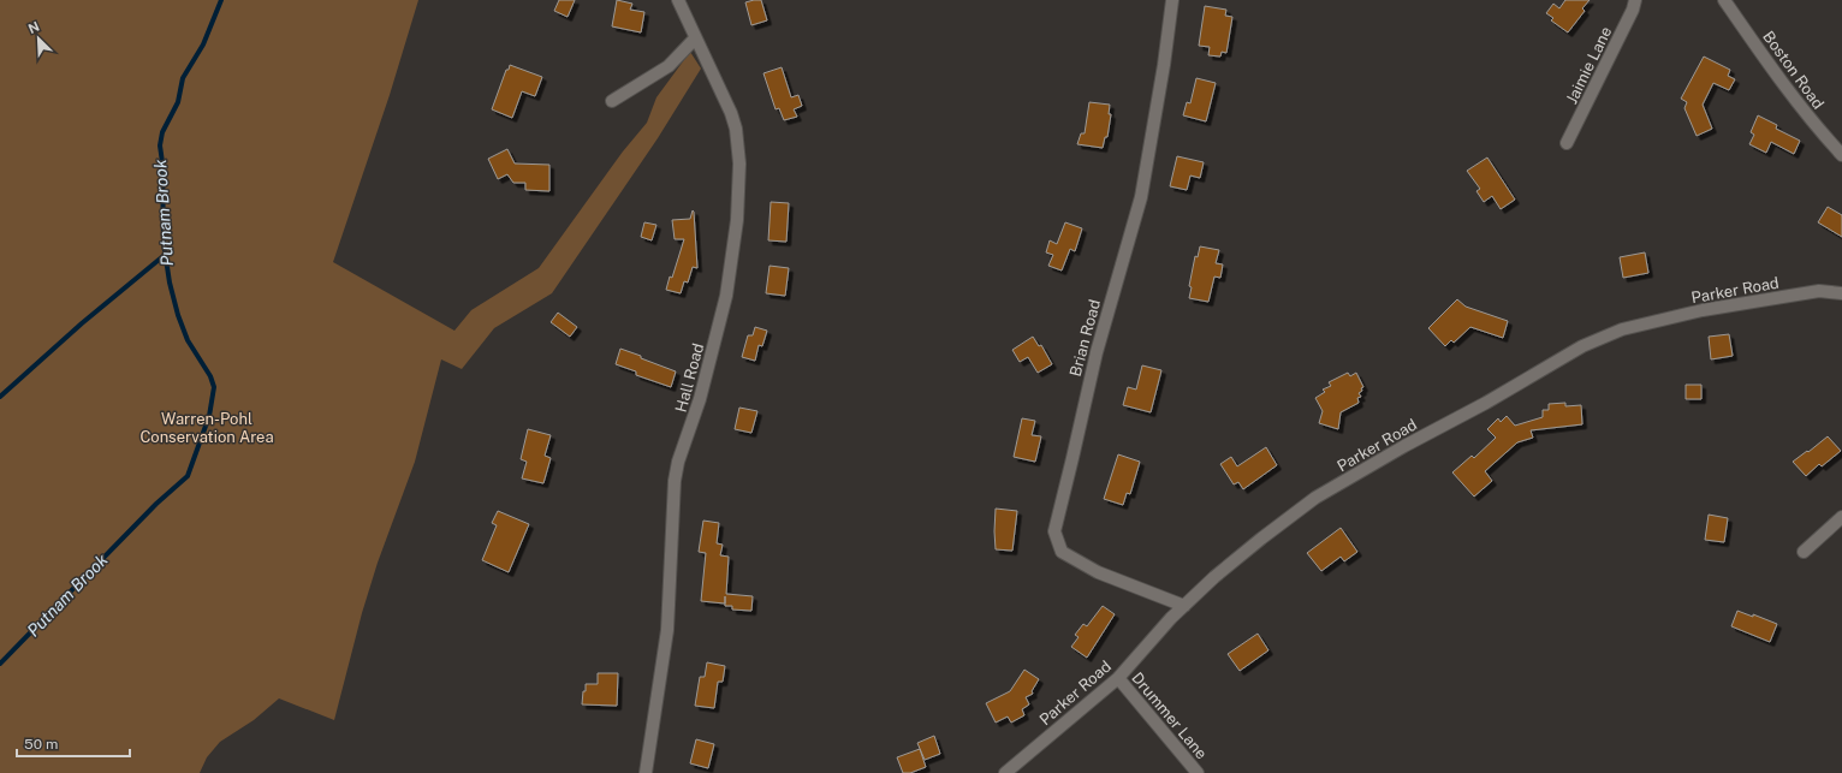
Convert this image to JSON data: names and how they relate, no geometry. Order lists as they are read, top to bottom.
{
  "streets": {
    "street": [
      "Jaimie Lane",
      "Boston Road",
      "Parker Road",
      "Brian Road",
      "Hall Road",
      "Drummer Lane"
    ]
  },
  "crossings": [
    ["Parker Road", "Brian Road"],
    ["Parker Road", "Drummer Lane"]
  ],
  "water": ["Putnam Brook"],
  "parks": ["Warren-Pohl Conservation Area"],
  "scale_bar": "50 m",
  "north": "top left"
}
